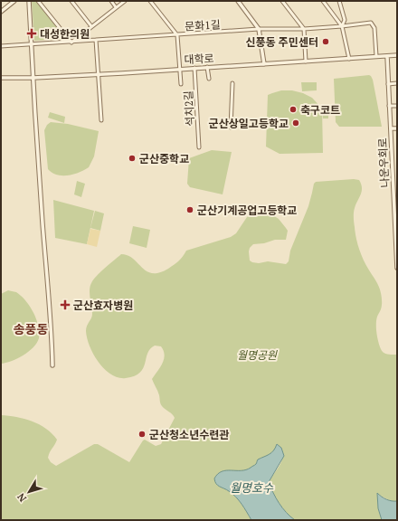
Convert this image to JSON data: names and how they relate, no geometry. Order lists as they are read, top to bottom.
{
  "streets": {
    "street": [
      "문화1길",
      "대학로",
      "석치2길",
      "나운우회로"
    ]
  },
  "crossings": [
    ["문화1길", "대학로"],
    ["대학로", "석치2길"],
    ["대학로", "나운우회로"]
  ],
  "districts": ["송풍동"],
  "water": ["월명호수"],
  "parks": ["월명공원"],
  "places": {
    "health": ["대성한의원", "군산효자병원"],
    "other": [
      "신풍동 주민센터",
      "축구코트",
      "군산상일고등학교",
      "군산중학교",
      "군산기계공업고등학교",
      "군산청소년수련관"
    ]
  },
  "north": "bottom left"
}
